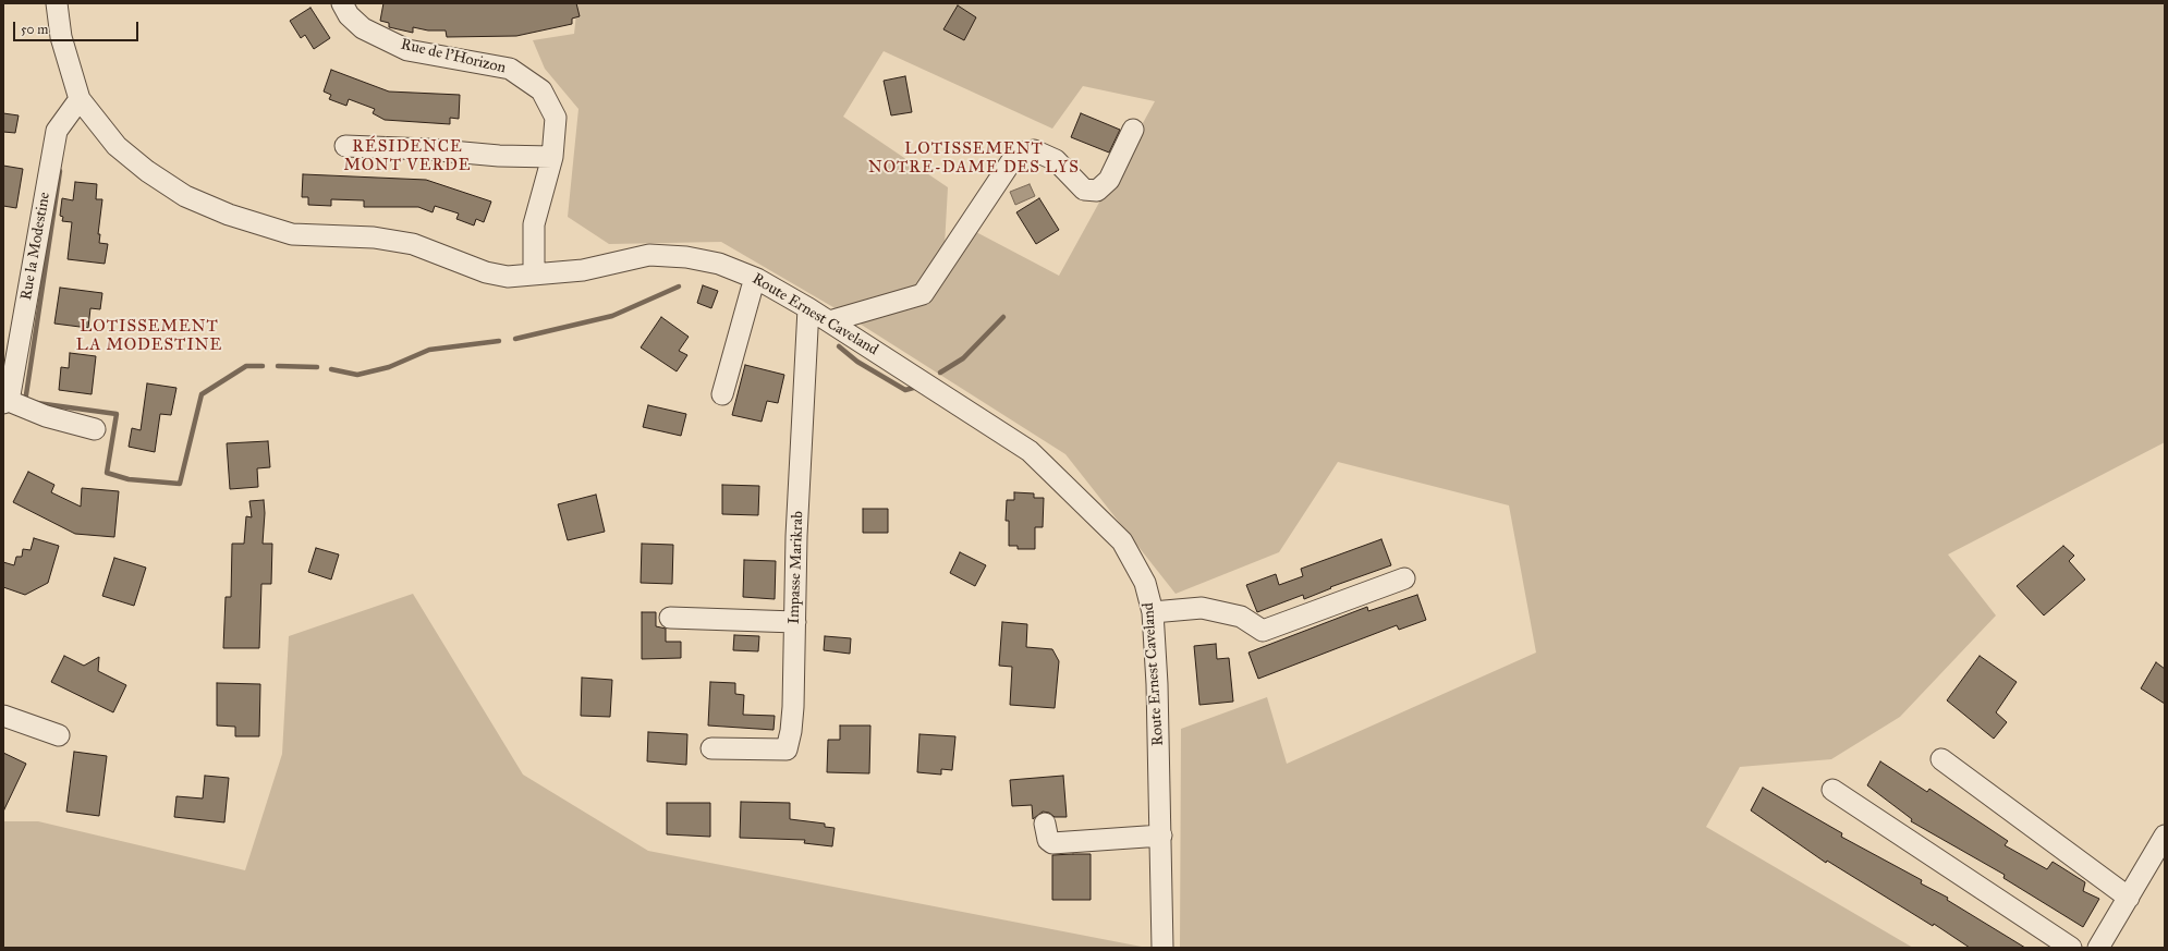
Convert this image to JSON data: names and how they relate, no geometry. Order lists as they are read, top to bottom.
{
  "streets": {
    "street": [
      "Rue de l'Horizon",
      "Rue la Modestine",
      "Route Ernest Caveland",
      "Impasse Marikrab"
    ]
  },
  "crossings": [
    ["Rue de l'Horizon", "Route Ernest Caveland"],
    ["Rue la Modestine", "Route Ernest Caveland"],
    ["Route Ernest Caveland", "Impasse Marikrab"]
  ],
  "districts": ["RÉSIDENCE MONT VERDE", "LOTISSEMENT NOTRE-DAME DES LYS", "LOTISSEMENT LA MODESTINE"],
  "scale_bar": "50 m"
}
